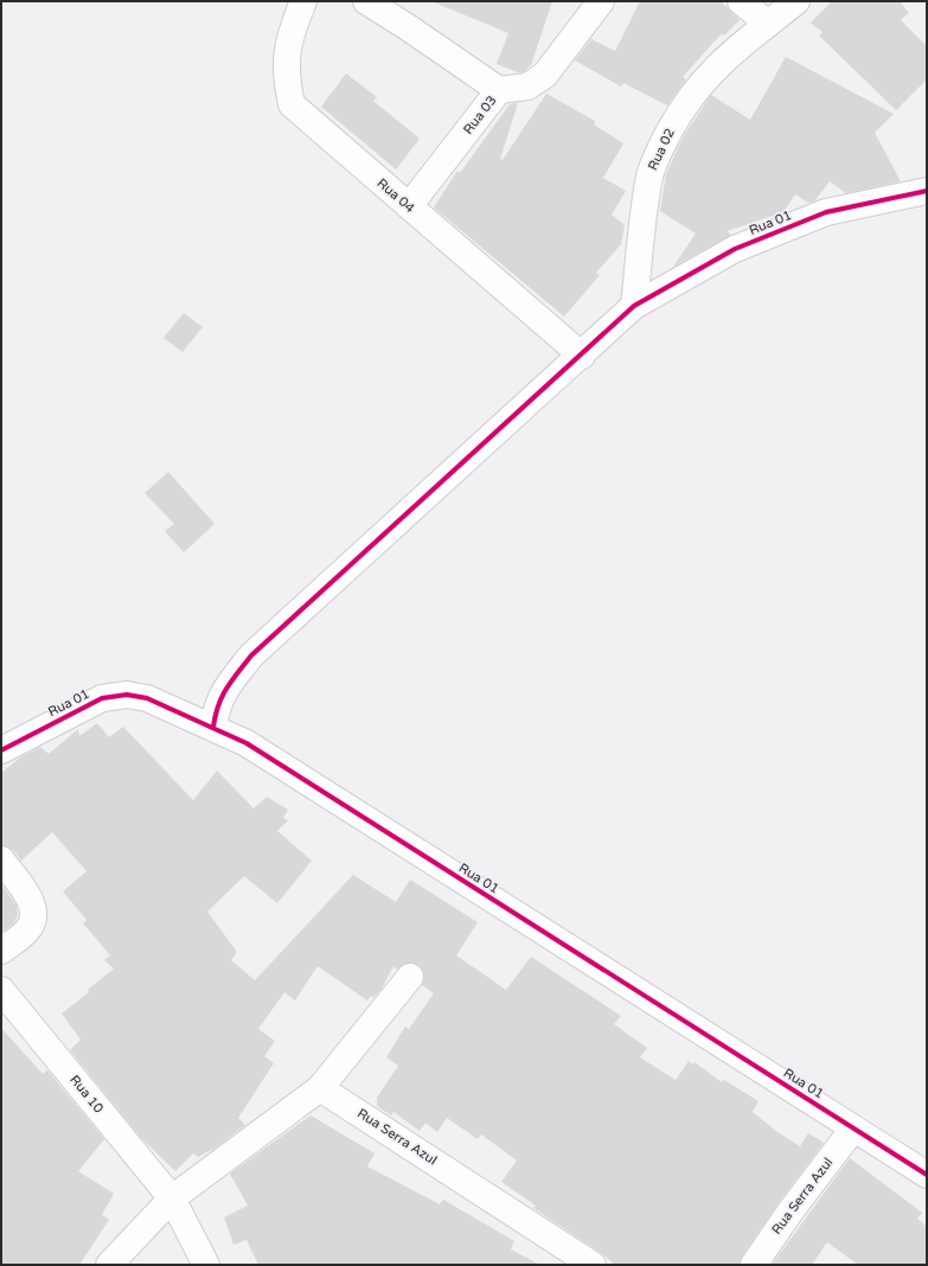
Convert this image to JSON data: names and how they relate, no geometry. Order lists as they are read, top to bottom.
{
  "streets": {
    "street": [
      "Rua 03",
      "Rua 02",
      "Rua 04",
      "Rua 01",
      "Rua 10",
      "Rua Serra Azul"
    ]
  },
  "crossings": [
    ["Rua 03", "Rua 04"],
    ["Rua 02", "Rua 01"],
    ["Rua 01", "Rua Serra Azul"]
  ]
}
